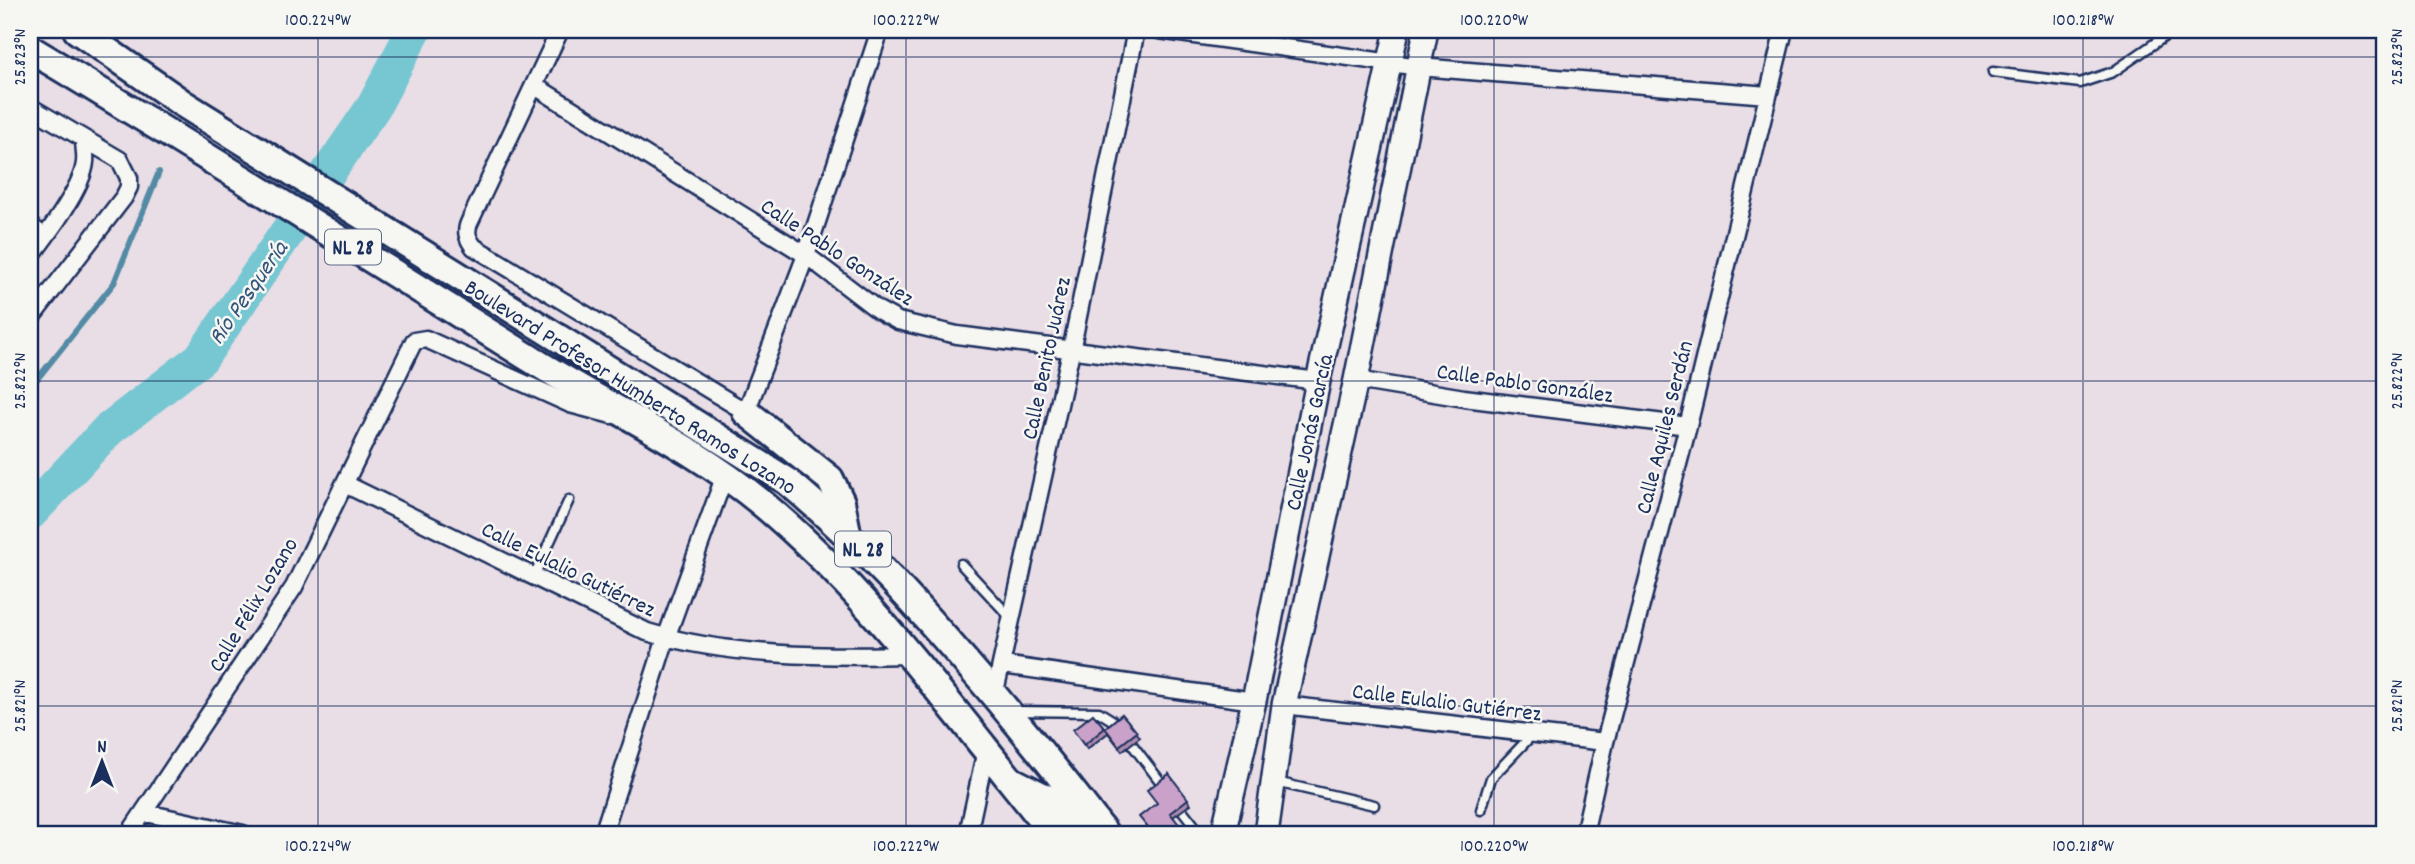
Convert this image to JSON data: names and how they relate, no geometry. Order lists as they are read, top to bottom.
{
  "streets": {
    "main road": ["NL 28", "Boulevard Profesor Humberto Ramos Lozano"],
    "street": [
      "Calle Pablo González",
      "Calle Benito Juárez",
      "Calle Aquiles Serdán",
      "Calle Jonás García",
      "Calle Eulalio Gutiérrez",
      "Calle Félix Lozano"
    ]
  },
  "crossings": [
    ["Calle Pablo González", "Calle Benito Juárez"],
    ["Calle Pablo González", "Calle Aquiles Serdán"],
    ["Calle Pablo González", "Calle Jonás García"],
    ["Calle Benito Juárez", "Boulevard Profesor Humberto Ramos Lozano"],
    ["Boulevard Profesor Humberto Ramos Lozano", "Calle Eulalio Gutiérrez"],
    ["Boulevard Profesor Humberto Ramos Lozano", "Calle Félix Lozano"],
    ["Calle Aquiles Serdán", "Calle Eulalio Gutiérrez"],
    ["Calle Jonás García", "Calle Eulalio Gutiérrez"],
    ["Calle Eulalio Gutiérrez", "Calle Félix Lozano"]
  ],
  "water": ["Río Pesquería"],
  "north": "top",
  "coordinates": [
    "100.224°W",
    "100.222°W",
    "100.220°W",
    "100.218°W",
    "25.823°N",
    "25.822°N",
    "25.821°N"
  ]
}
